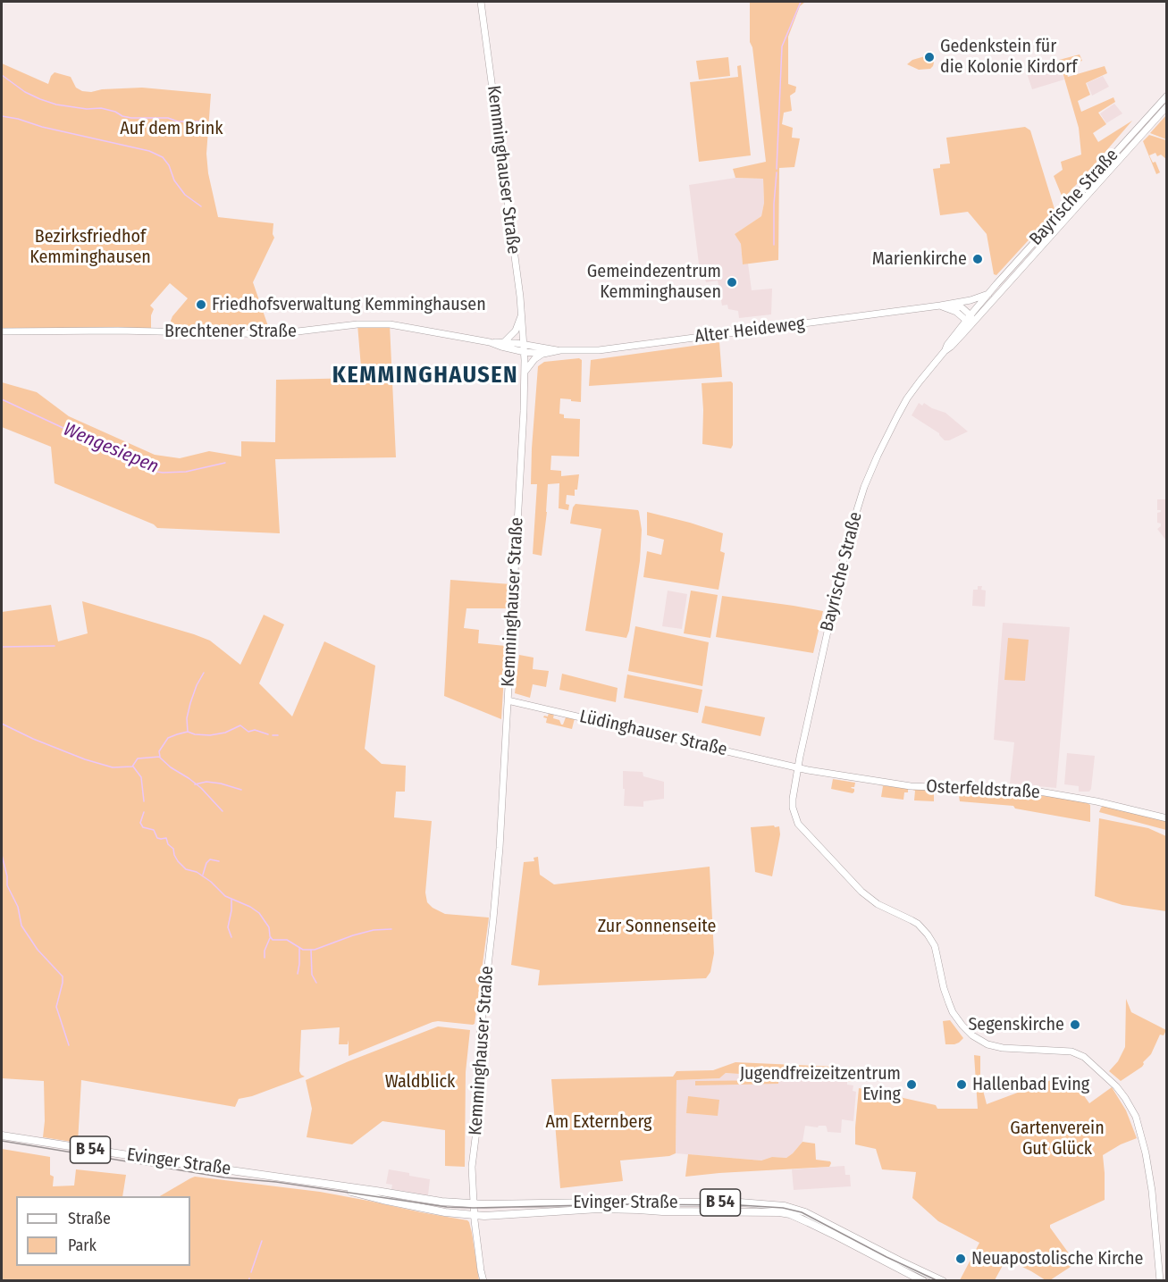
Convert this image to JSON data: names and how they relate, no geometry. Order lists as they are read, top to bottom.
{
  "streets": {
    "main road": ["B 54", "Evinger Straße"],
    "street": [
      "Kemminghauser Straße",
      "Bayrische Straße",
      "Alter Heideweg",
      "Brechtener Straße",
      "Lüdinghauser Straße",
      "Osterfeldstraße"
    ]
  },
  "crossings": [
    ["Kemminghauser Straße", "Alter Heideweg"],
    ["Kemminghauser Straße", "Brechtener Straße"],
    ["Kemminghauser Straße", "Lüdinghauser Straße"],
    ["Kemminghauser Straße", "Evinger Straße"],
    ["Bayrische Straße", "Alter Heideweg"],
    ["Bayrische Straße", "Lüdinghauser Straße"],
    ["Bayrische Straße", "Osterfeldstraße"],
    ["Alter Heideweg", "Brechtener Straße"],
    ["Lüdinghauser Straße", "Osterfeldstraße"]
  ],
  "districts": ["KEMMINGHAUSEN"],
  "water": ["Wengesiepen"],
  "parks": [
    "Auf dem Brink",
    "Bezirksfriedhof Kemminghausen",
    "Zur Sonnenseite",
    "Waldblick",
    "Am Externberg",
    "Gartenverein Gut Glück"
  ],
  "places": [
    "Gedenkstein für die Kolonie Kirdorf",
    "Marienkirche",
    "Gemeindezentrum Kemminghausen",
    "Friedhofsverwaltung Kemminghausen",
    "Segenskirche",
    "Jugendfreizeitzentrum Eving",
    "Hallenbad Eving",
    "Neuapostolische Kirche"
  ],
  "legend": ["Straße", "Park"]
}
